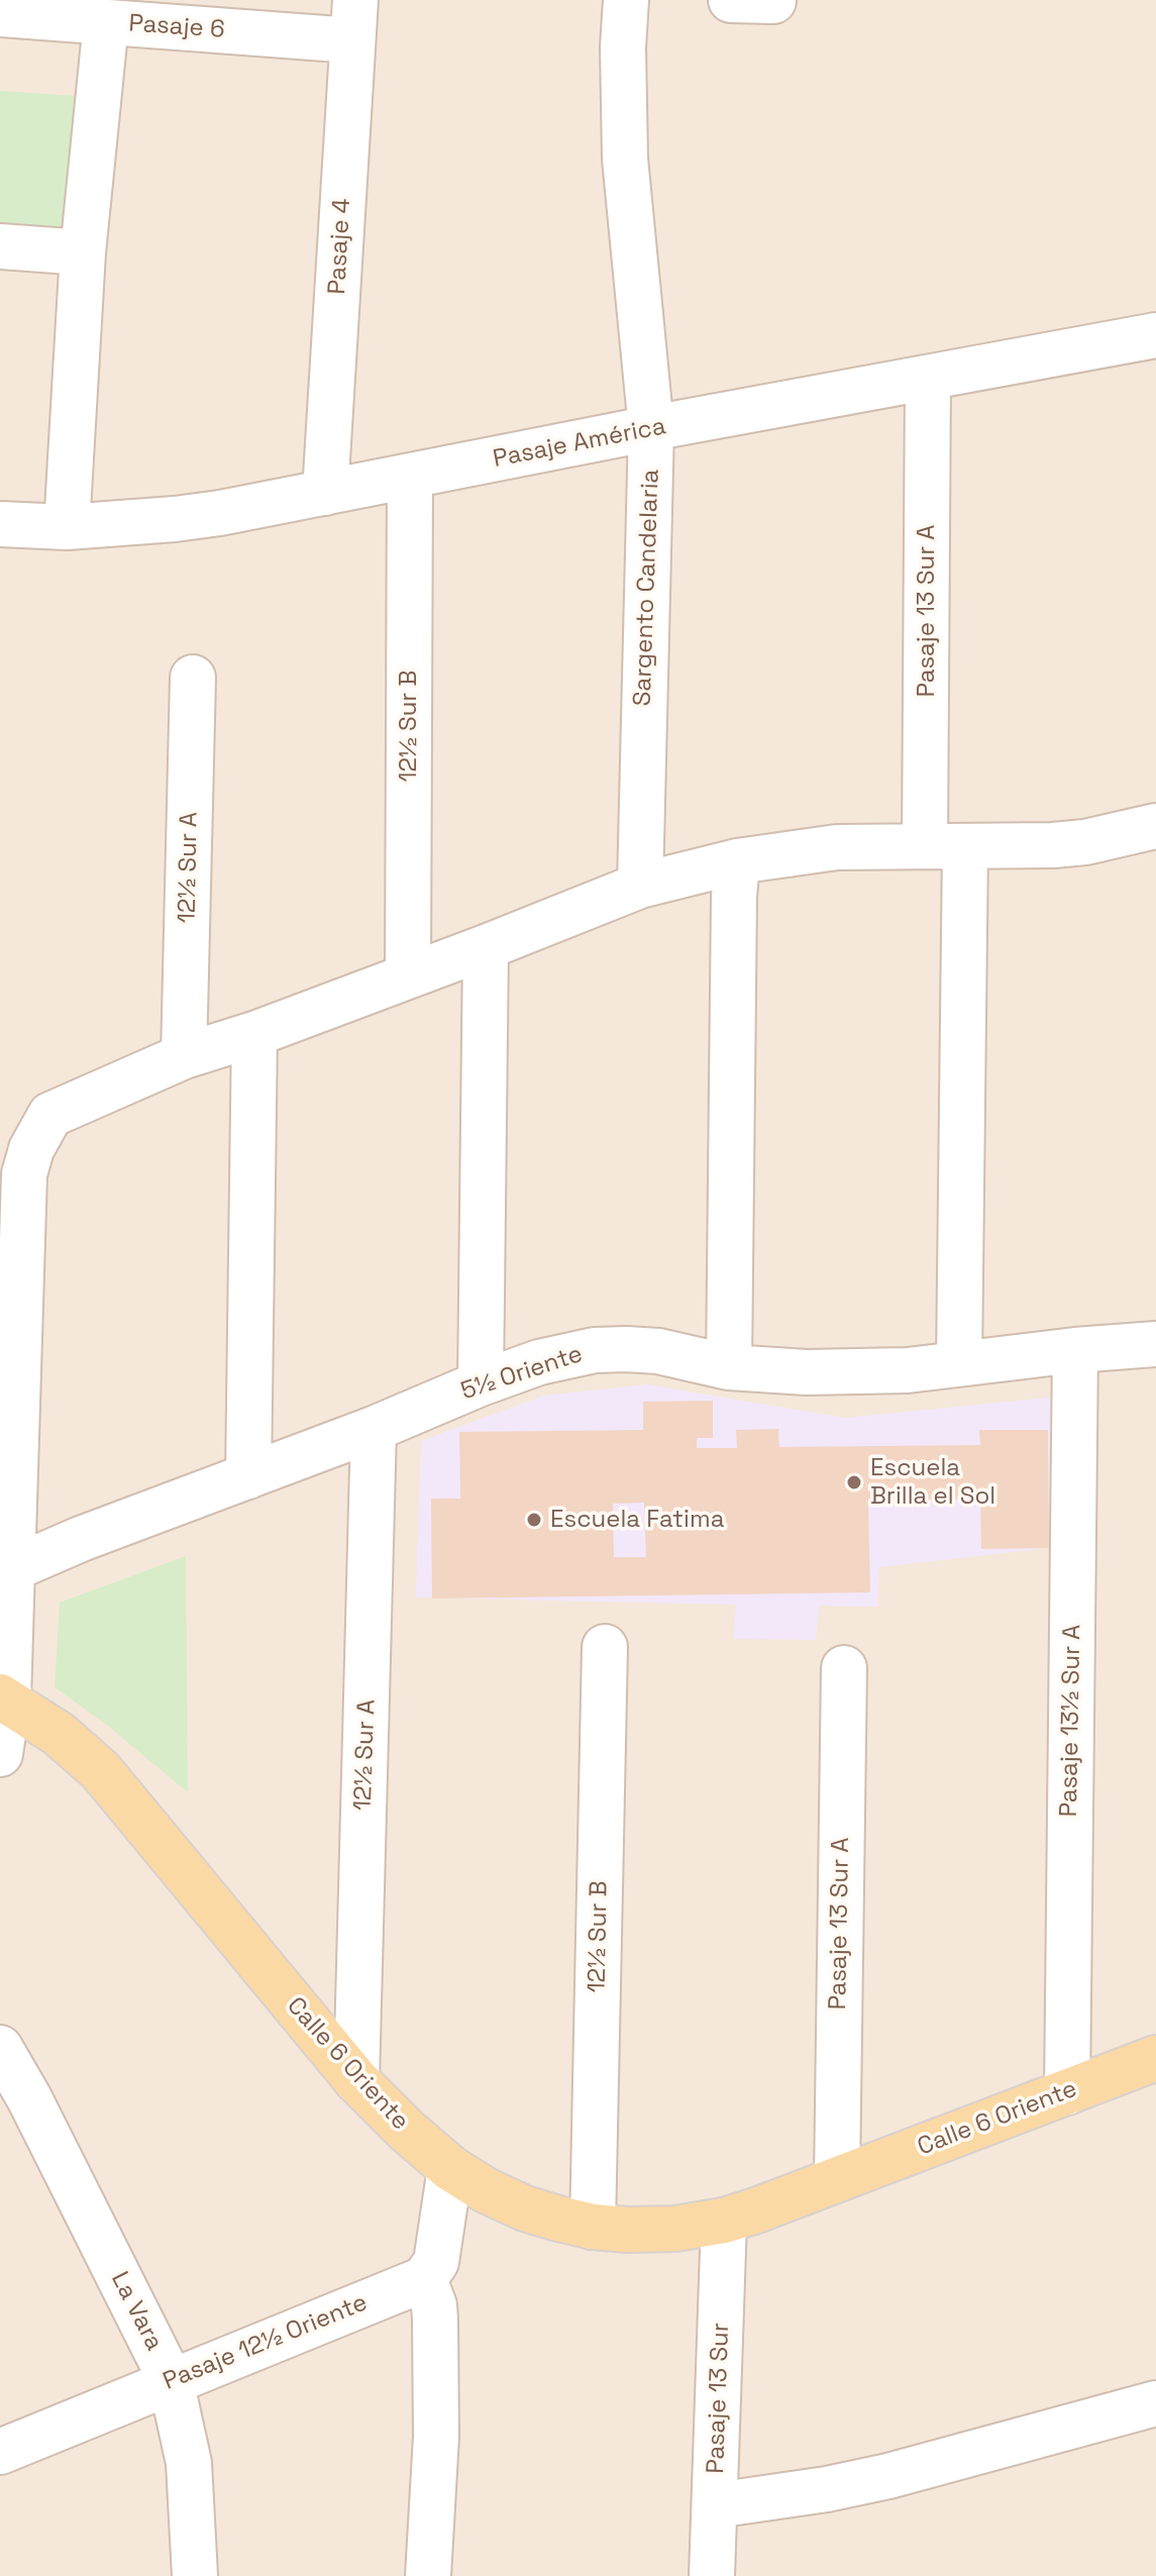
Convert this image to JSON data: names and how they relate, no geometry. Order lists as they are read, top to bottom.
{
  "streets": {
    "main road": ["Calle 6 Oriente"],
    "street": [
      "Pasaje 6",
      "Pasaje 4",
      "Pasaje América",
      "Sargento Candelaria",
      "Pasaje 13 Sur A",
      "12½ Sur B",
      "12½ Sur A",
      "5½ Oriente",
      "Pasaje 13½ Sur A",
      "La Vara",
      "Pasaje 12½ Oriente",
      "Pasaje 13 Sur"
    ]
  },
  "crossings": [
    ["Pasaje 6", "Pasaje 4"],
    ["Pasaje 4", "Pasaje América"],
    ["Pasaje América", "Sargento Candelaria"],
    ["Pasaje América", "Pasaje 13 Sur A"],
    ["Pasaje América", "12½ Sur B"],
    ["Pasaje 13 Sur A", "5½ Oriente"],
    ["Pasaje 13 Sur A", "Calle 6 Oriente"],
    ["12½ Sur B", "Calle 6 Oriente"],
    ["12½ Sur A", "5½ Oriente"],
    ["12½ Sur A", "Calle 6 Oriente"],
    ["5½ Oriente", "Pasaje 13½ Sur A"],
    ["Pasaje 13½ Sur A", "Calle 6 Oriente"],
    ["Calle 6 Oriente", "Pasaje 13 Sur"],
    ["La Vara", "Pasaje 12½ Oriente"]
  ],
  "places": ["Escuela Brilla el Sol", "Escuela Fatima"]
}
